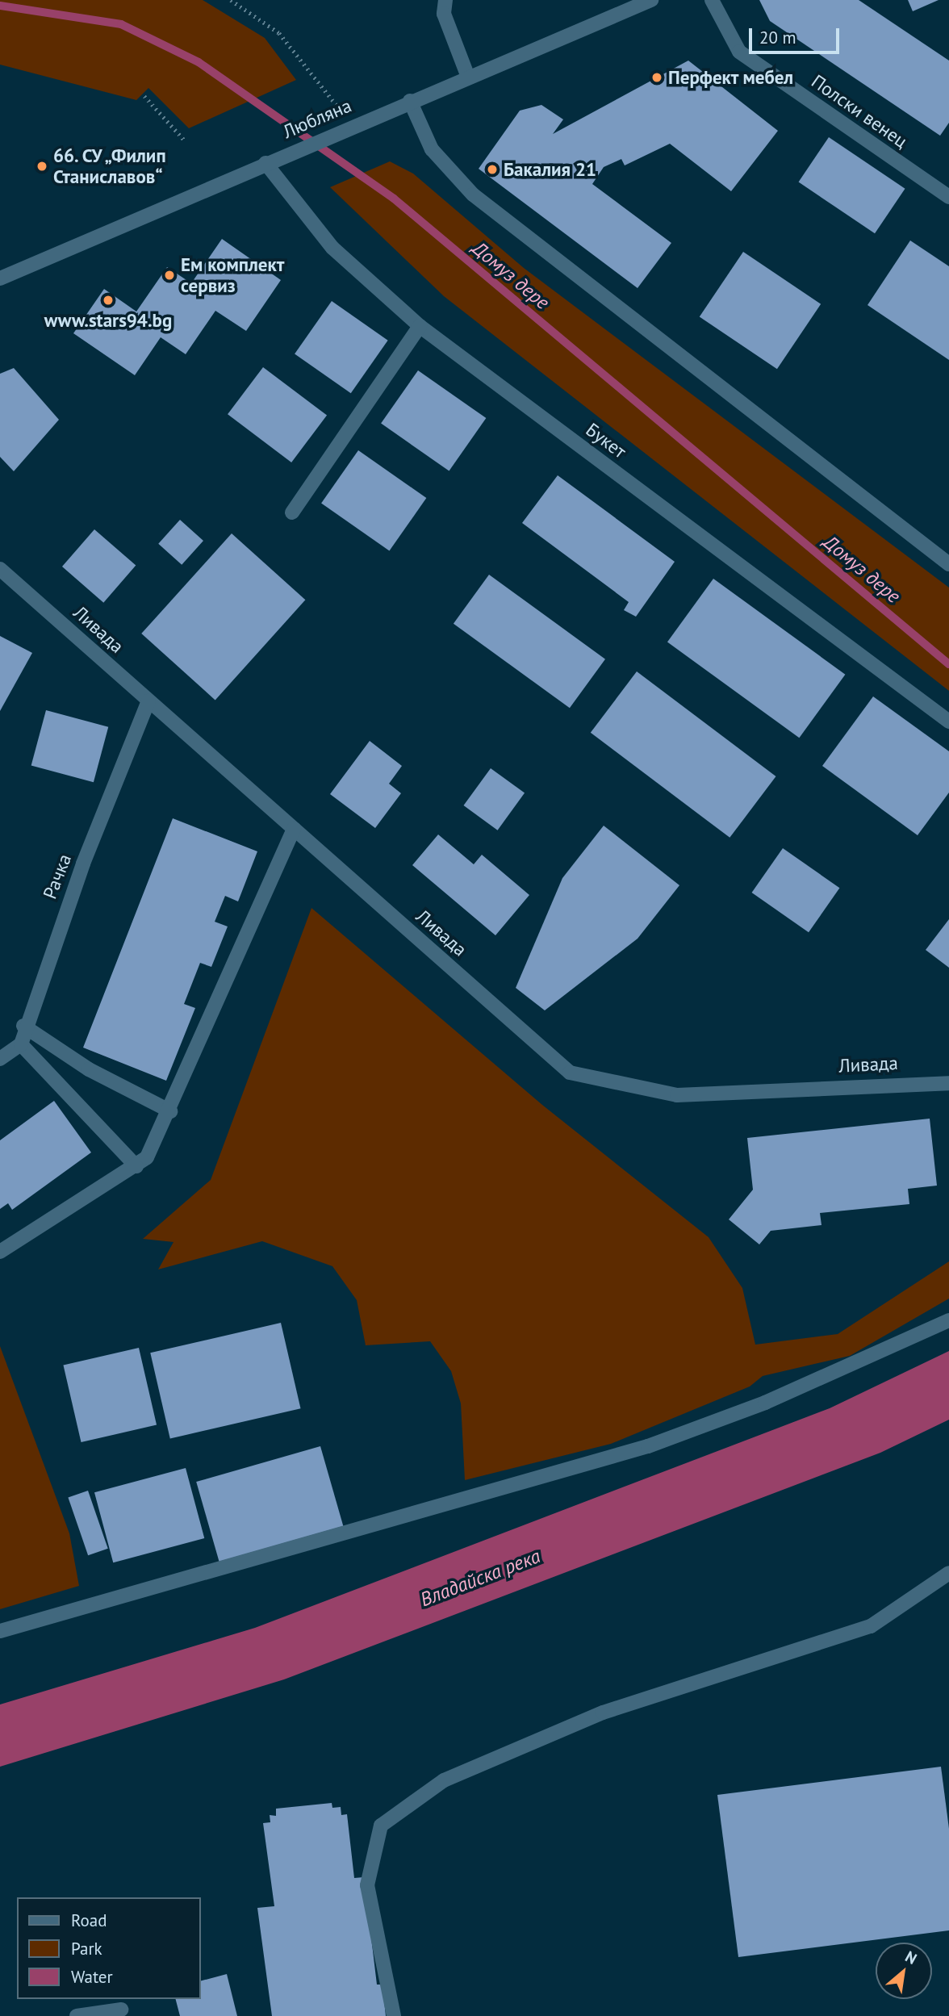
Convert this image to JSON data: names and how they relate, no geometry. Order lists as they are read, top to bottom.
{
  "streets": {
    "street": [
      "Полски венец",
      "Любляна",
      "Букет",
      "Ливада",
      "Рачка"
    ]
  },
  "crossings": [
    ["Любляна", "Букет"],
    ["Ливада", "Рачка"]
  ],
  "water": ["Домуз дере", "Владайска река"],
  "places": [
    "Перфект мебел",
    "66. СУ „Филип Станиславов“",
    "Бакалия 21",
    "Ем комплект сервиз",
    "www.stars94.bg"
  ],
  "legend": ["Road", "Park", "Water"],
  "scale_bar": "20 m",
  "north": "top right"
}
